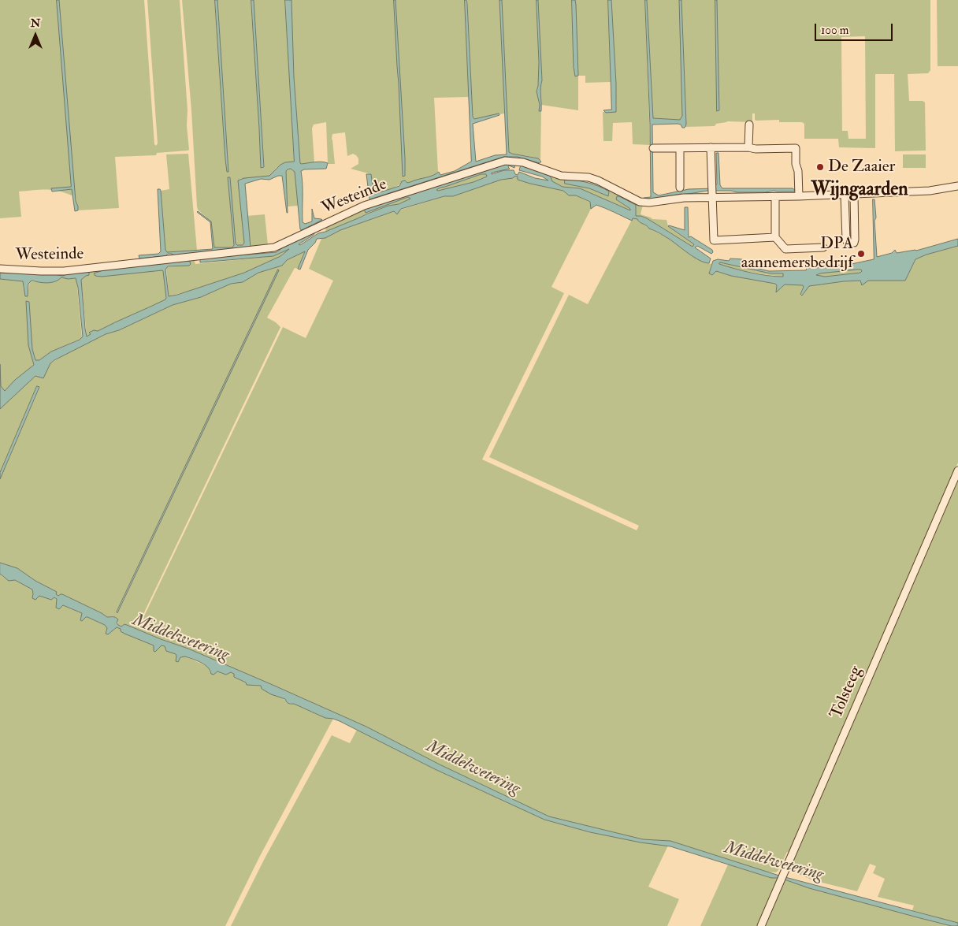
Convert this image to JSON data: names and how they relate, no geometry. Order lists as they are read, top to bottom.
{
  "streets": {
    "street": ["Westeinde", "Tolsteeg"]
  },
  "districts": ["Wijngaarden"],
  "water": ["Middelwetering"],
  "places": ["De Zaaier", "DPA aannemersbedrijf"],
  "scale_bar": "100 m",
  "north": "top"
}
